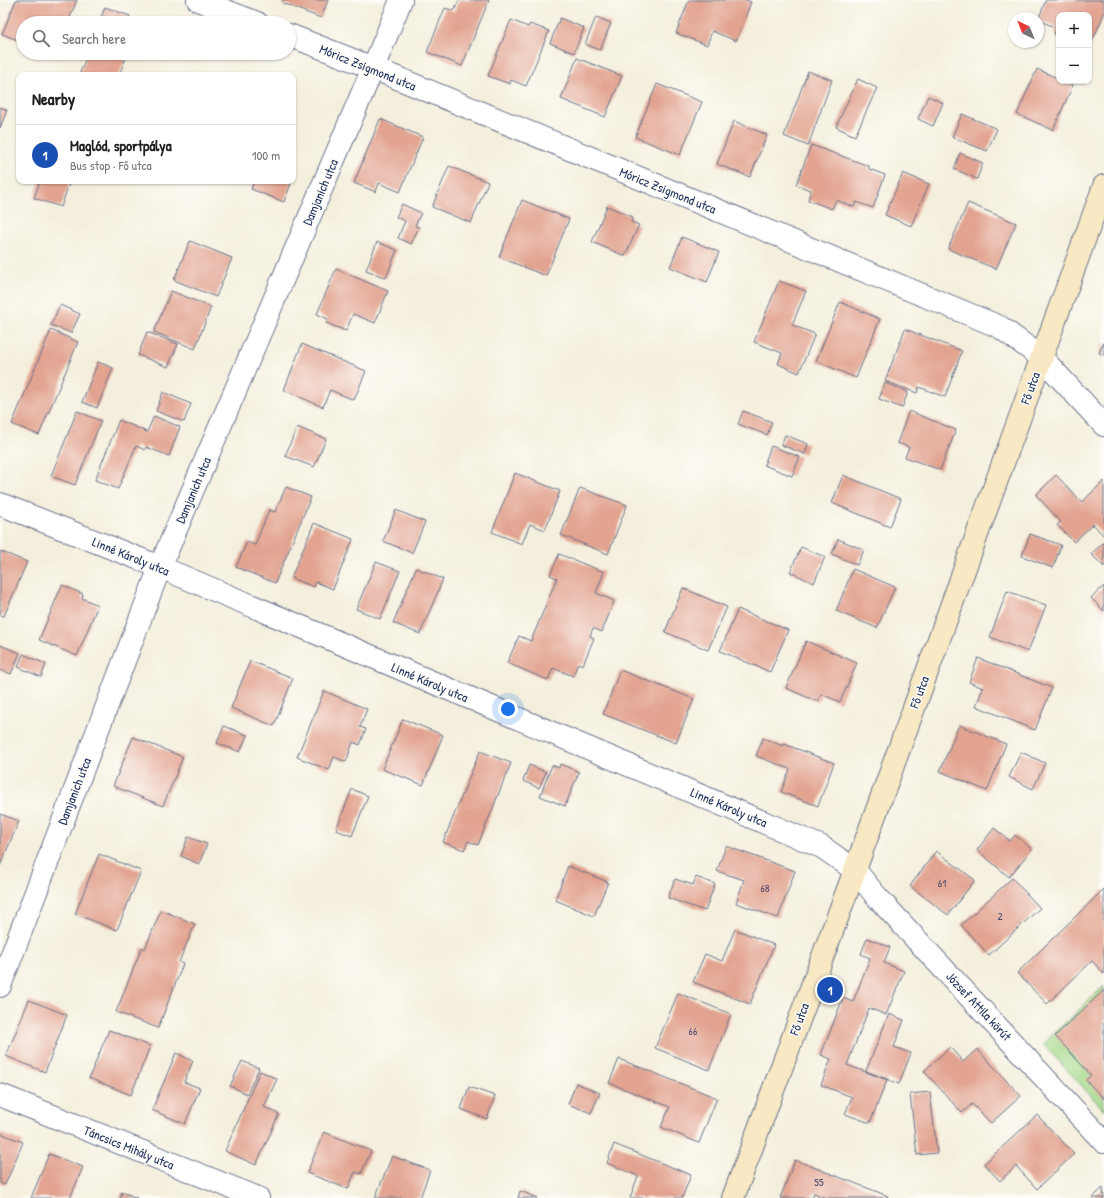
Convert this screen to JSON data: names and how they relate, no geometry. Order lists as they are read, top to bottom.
{
  "streets": {
    "main road": ["Fő utca"],
    "street": [
      "Móricz Zsigmond utca",
      "Damjanich utca",
      "Linné Károly utca",
      "József Attila körút",
      "Táncsics Mihály utca"
    ]
  },
  "crossings": [
    ["Móricz Zsigmond utca", "Damjanich utca"],
    ["Móricz Zsigmond utca", "Fő utca"],
    ["Damjanich utca", "Linné Károly utca"],
    ["Fő utca", "Linné Károly utca"],
    ["Fő utca", "József Attila körút"],
    ["Linné Károly utca", "József Attila körút"]
  ],
  "house_numbers": [
    "61",
    "68",
    "2",
    "66",
    "55"
  ],
  "north": "top left",
  "page": {
    "map_buttons": ["+", "−"],
    "search": "Search here",
    "heading": "Nearby",
    "list": [
      {
        "mark": "1",
        "name": "Maglód, sportpálya",
        "note": "Bus stop · Fő utca",
        "value": "100 m"
      }
    ],
    "pins": "1"
  }
}
